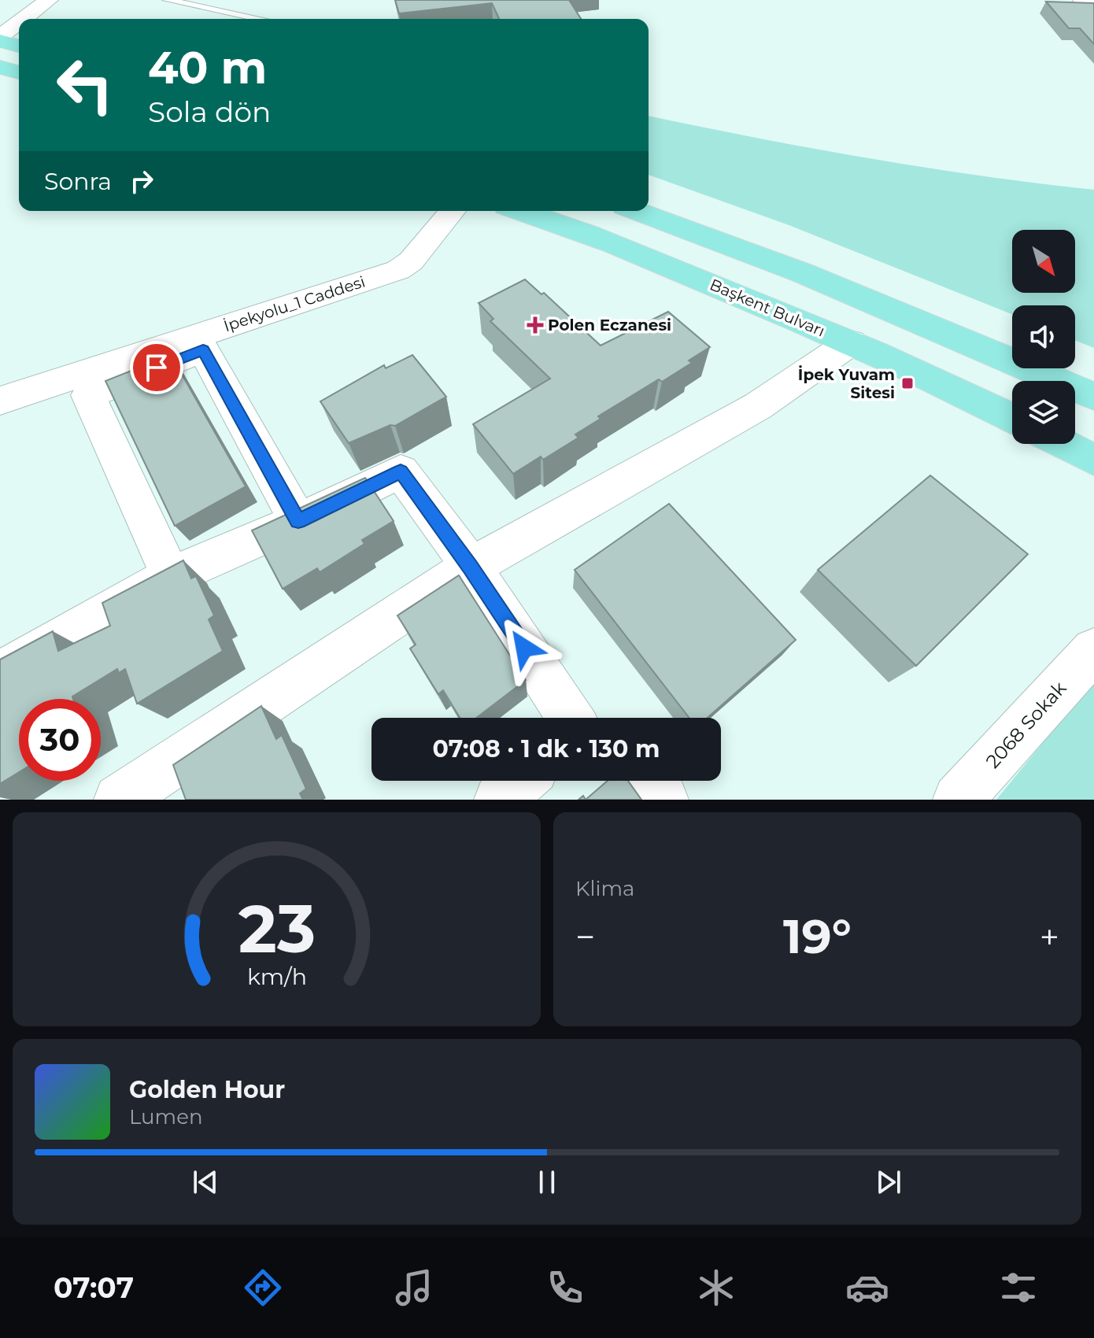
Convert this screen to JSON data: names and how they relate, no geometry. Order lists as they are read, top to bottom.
{
  "streets": {
    "main road": ["Başkent Bulvarı"],
    "street": ["İpekyolu_1 Caddesi", "2068 Sokak"]
  },
  "places": {
    "health": ["Polen Eczanesi"],
    "transit": ["İpek Yuvam Sitesi"]
  },
  "north": "bottom right",
  "page": {
    "turn": ["40 m", "Sola dön"],
    "then": "Sonra",
    "limit": "30",
    "trip": "07:08 · 1 dk · 130 m",
    "tile": "Klima",
    "heat": ["−", "19°", "+"],
    "song": ["Golden Hour", "Lumen"],
    "tabs": "07:07",
    "gauge": ["23", "km/h"]
  }
}
